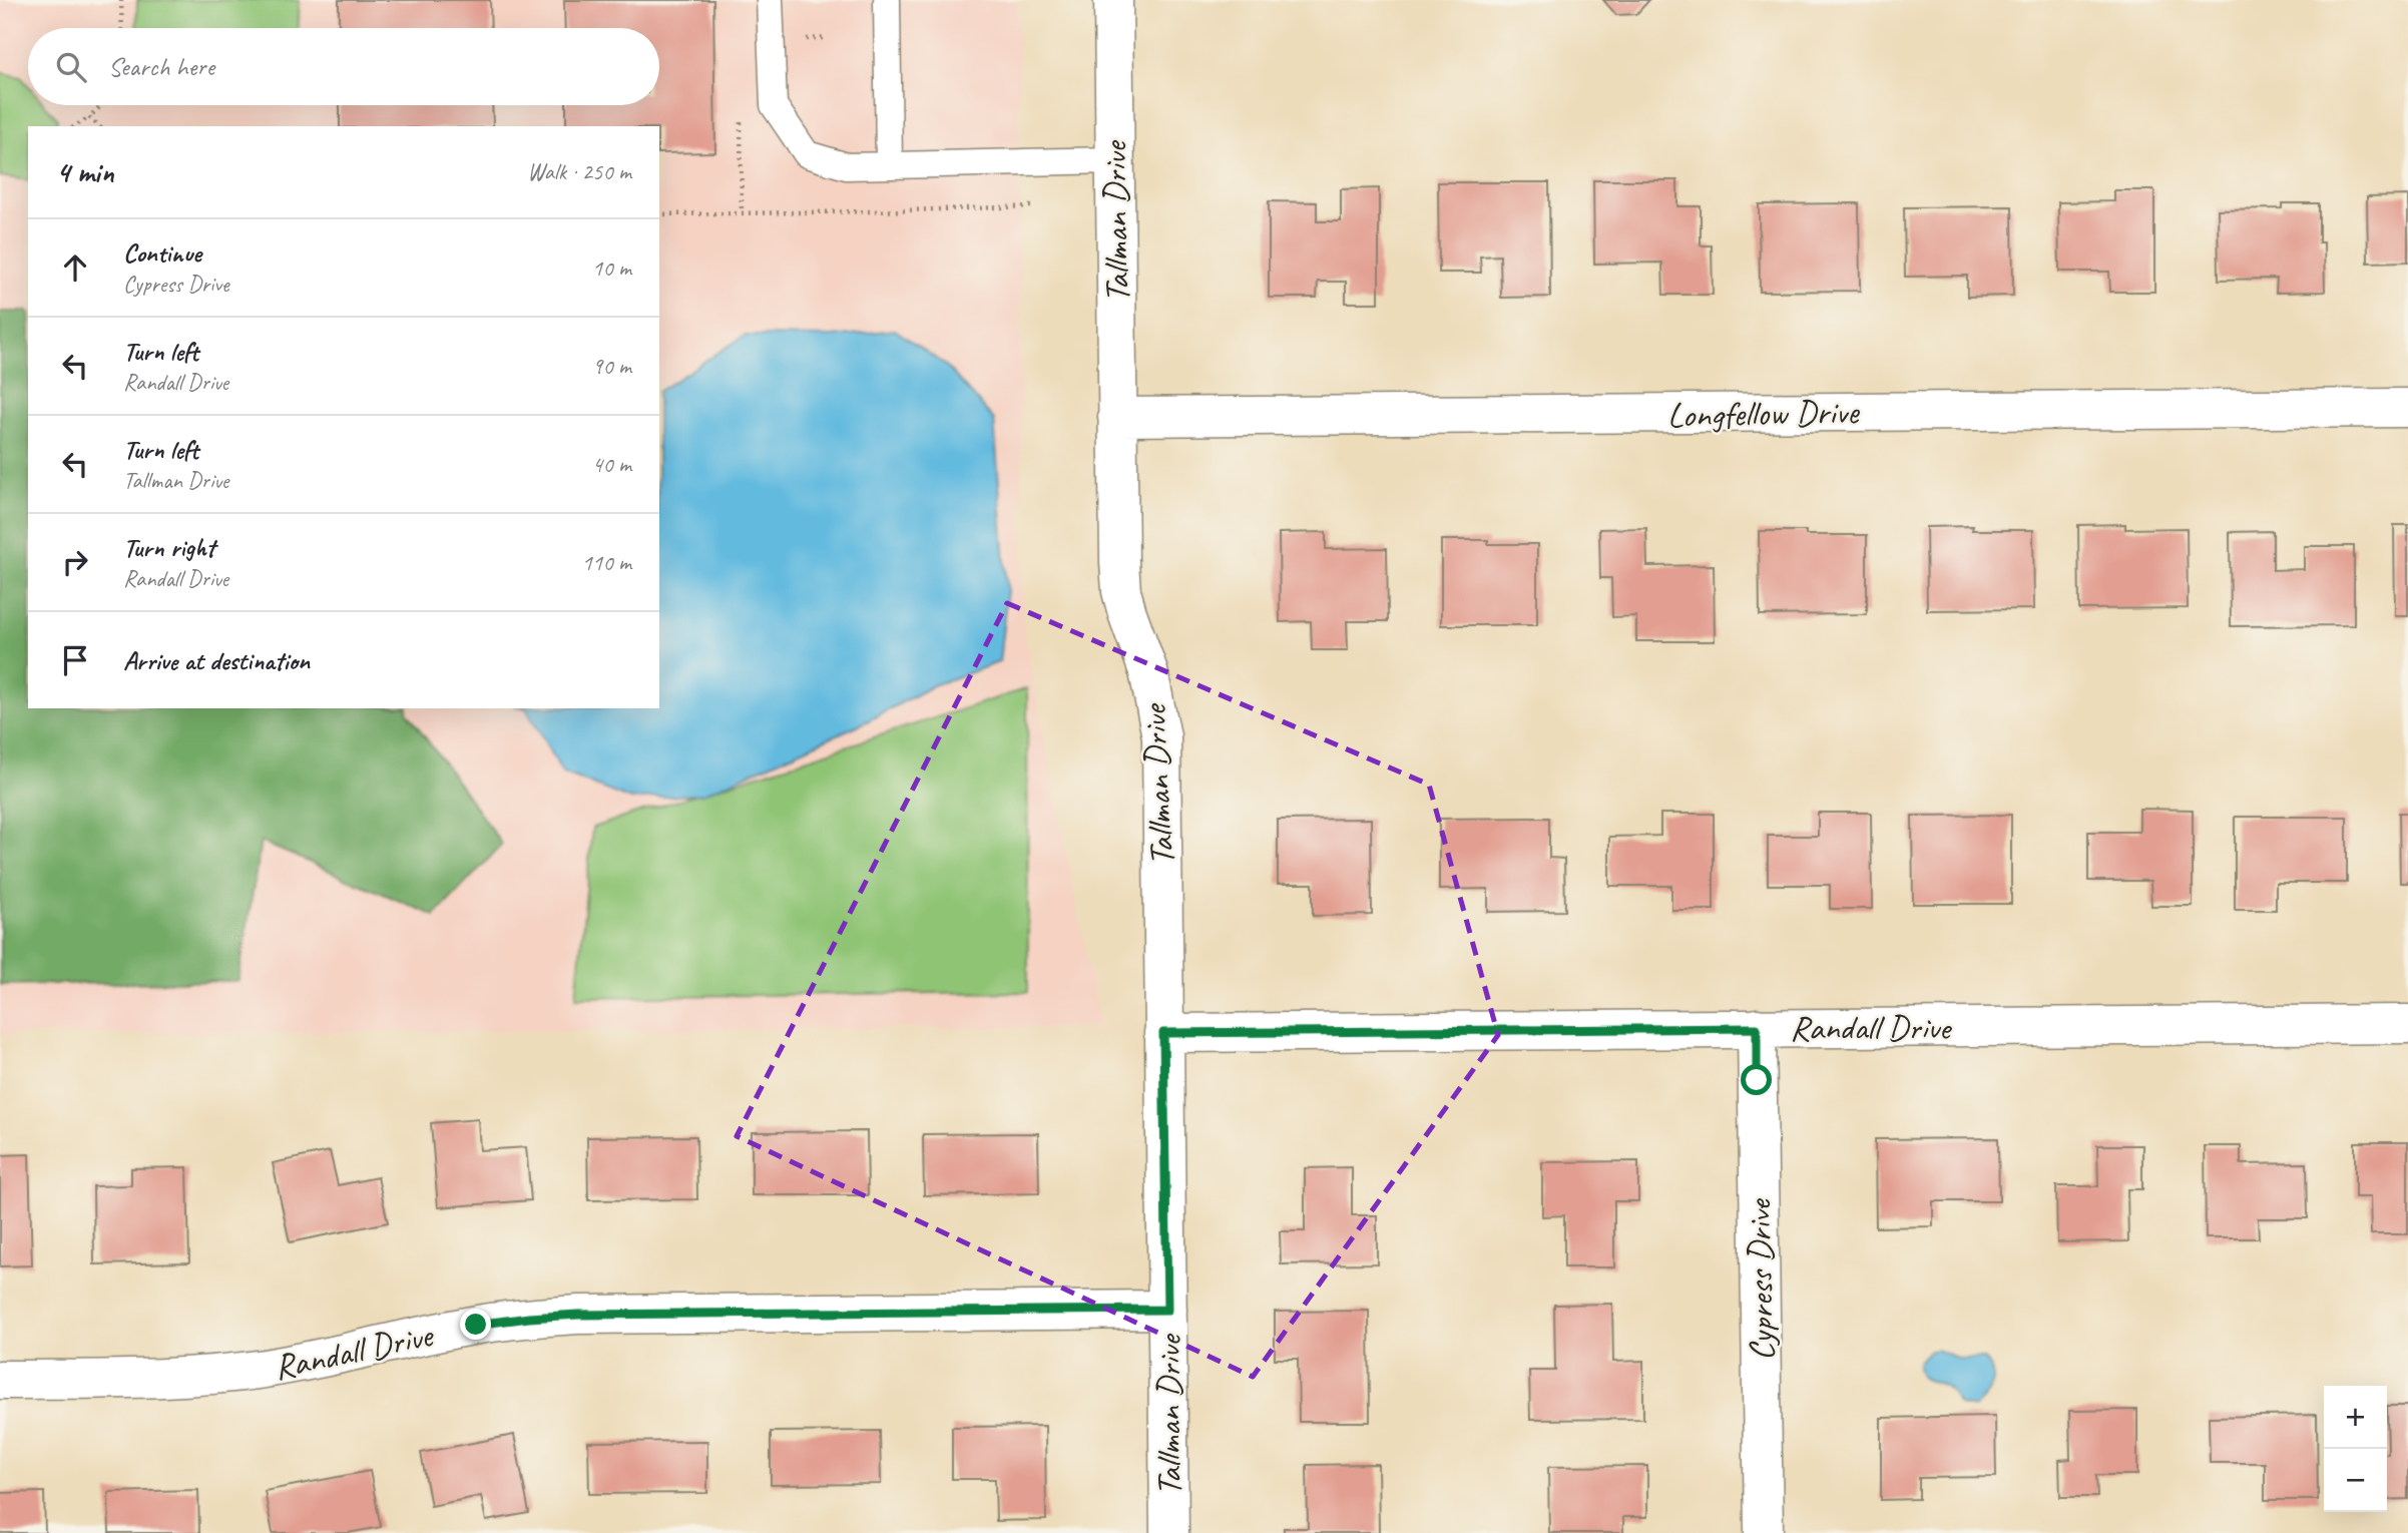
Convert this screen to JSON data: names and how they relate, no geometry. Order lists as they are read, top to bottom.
{
  "streets": {
    "street": [
      "Tallman Drive",
      "Longfellow Drive",
      "Randall Drive",
      "Cypress Drive"
    ]
  },
  "crossings": [
    ["Tallman Drive", "Longfellow Drive"],
    ["Tallman Drive", "Randall Drive"],
    ["Randall Drive", "Cypress Drive"]
  ],
  "page": {
    "search": "Search here",
    "heading": ["4 min", "Walk · 250 m"],
    "list": [
      ["Continue", "Cypress Drive", "10 m"],
      ["Turn left", "Randall Drive", "90 m"],
      ["Turn left", "Tallman Drive", "40 m"],
      ["Turn right", "Randall Drive", "110 m"],
      "Arrive at destination"
    ],
    "map_buttons": ["+", "−"]
  }
}
